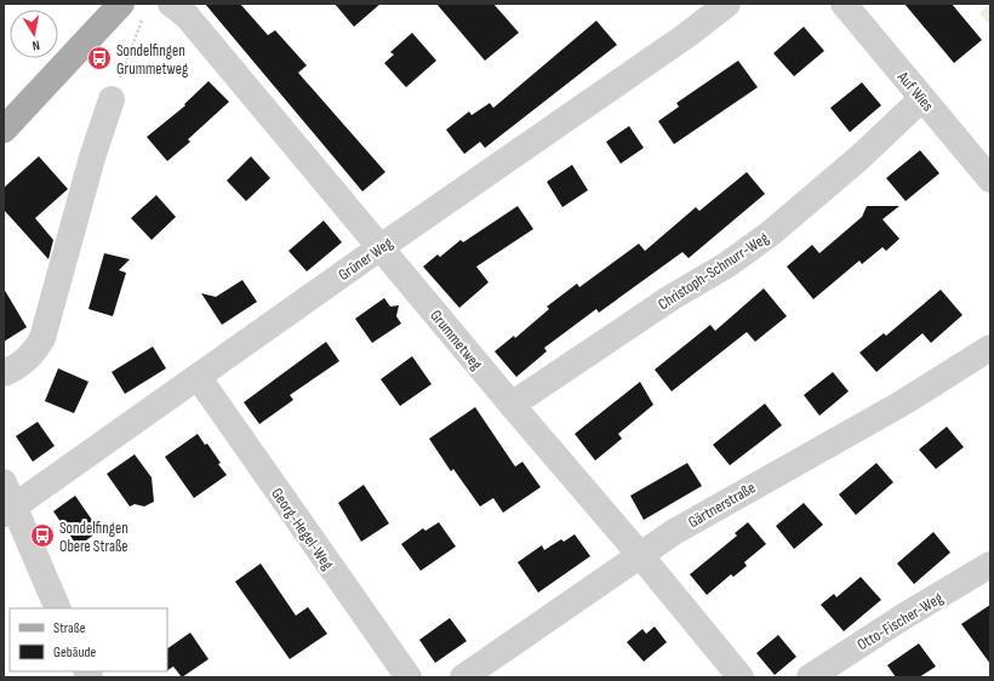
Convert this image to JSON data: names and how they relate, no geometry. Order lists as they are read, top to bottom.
{
  "streets": {
    "street": [
      "Auf Wies",
      "Grüner Weg",
      "Christoph-Schnurr-Weg",
      "Grummetweg",
      "Gärtnerstraße",
      "Georg-Hegel-Weg",
      "Otto-Fischer-Weg"
    ]
  },
  "crossings": [
    ["Auf Wies", "Christoph-Schnurr-Weg"],
    ["Grüner Weg", "Grummetweg"],
    ["Grüner Weg", "Georg-Hegel-Weg"],
    ["Christoph-Schnurr-Weg", "Grummetweg"],
    ["Grummetweg", "Gärtnerstraße"]
  ],
  "places": {
    "bus stop": ["Sondelfingen Grummetweg", "Sondelfingen Obere Straße"]
  },
  "legend": ["Straße", "Gebäude"],
  "north": "bottom"
}
